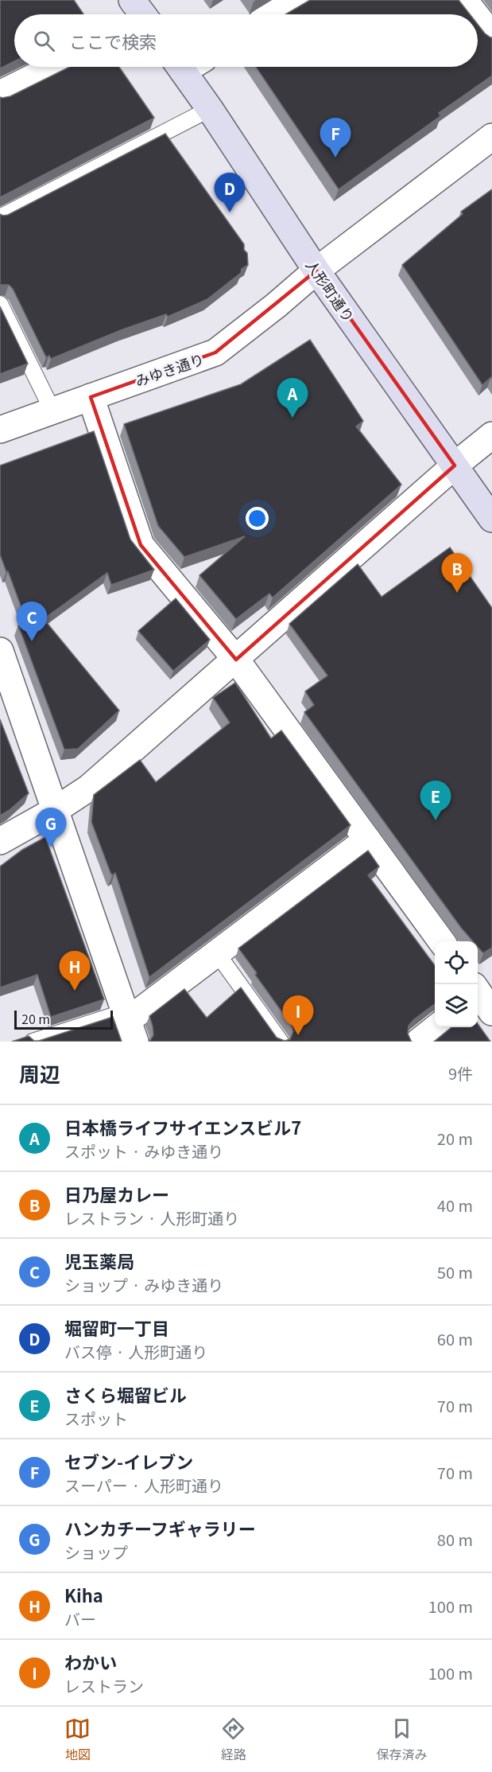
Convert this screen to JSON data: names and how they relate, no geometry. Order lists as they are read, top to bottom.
{
  "streets": {
    "street": ["人形町通り", "みゆき通り"]
  },
  "crossings": [
    ["人形町通り", "みゆき通り"]
  ],
  "scale_bar": "20 m",
  "page": {
    "search": "ここで検索",
    "pins": [
      "F",
      "D",
      "A",
      "B",
      "C",
      "E",
      "G",
      "H",
      "I"
    ],
    "scale": "20 m",
    "heading": ["周辺", "9件"],
    "list": [
      {
        "mark": "A",
        "name": "日本橋ライフサイエンスビル7",
        "note": "スポット · みゆき通り",
        "value": "20 m"
      },
      {
        "mark": "B",
        "name": "日乃屋カレー",
        "note": "レストラン · 人形町通り",
        "value": "40 m"
      },
      {
        "mark": "C",
        "name": "児玉薬局",
        "note": "ショップ · みゆき通り",
        "value": "50 m"
      },
      {
        "mark": "D",
        "name": "堀留町一丁目",
        "note": "バス停 · 人形町通り",
        "value": "60 m"
      },
      {
        "mark": "E",
        "name": "さくら堀留ビル",
        "note": "スポット",
        "value": "70 m"
      },
      {
        "mark": "F",
        "name": "セブン-イレブン",
        "note": "スーパー · 人形町通り",
        "value": "70 m"
      },
      {
        "mark": "G",
        "name": "ハンカチーフギャラリー",
        "note": "ショップ",
        "value": "80 m"
      },
      {
        "mark": "H",
        "name": "Kiha",
        "note": "バー",
        "value": "100 m"
      },
      {
        "mark": "I",
        "name": "わかい",
        "note": "レストラン",
        "value": "100 m"
      }
    ],
    "nav": ["地図", "経路", "保存済み"]
  }
}
